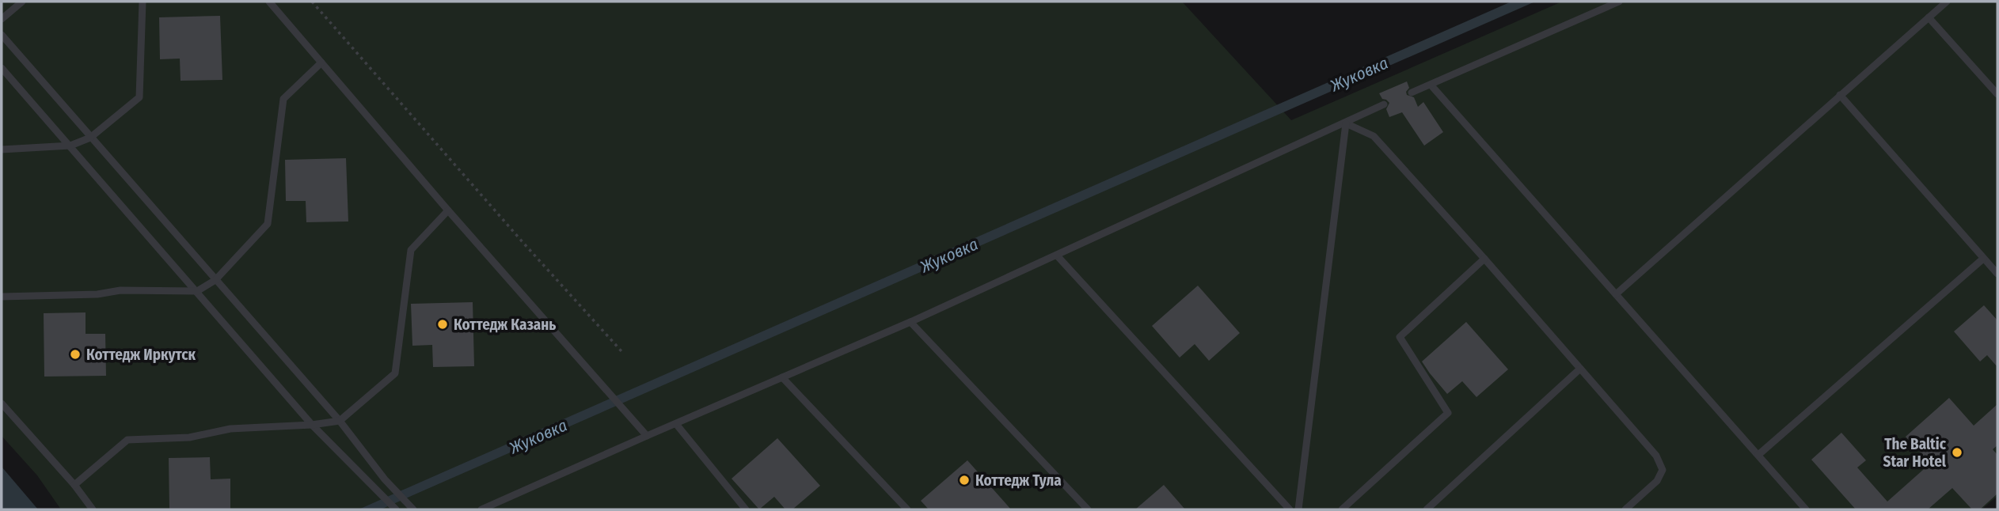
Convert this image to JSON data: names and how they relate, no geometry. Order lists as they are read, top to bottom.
{
  "water": ["Жуковка"],
  "places": [
    "Коттедж Казань",
    "Коттедж Иркутск",
    "The Baltic Star Hotel",
    "Коттедж Тула"
  ]
}
